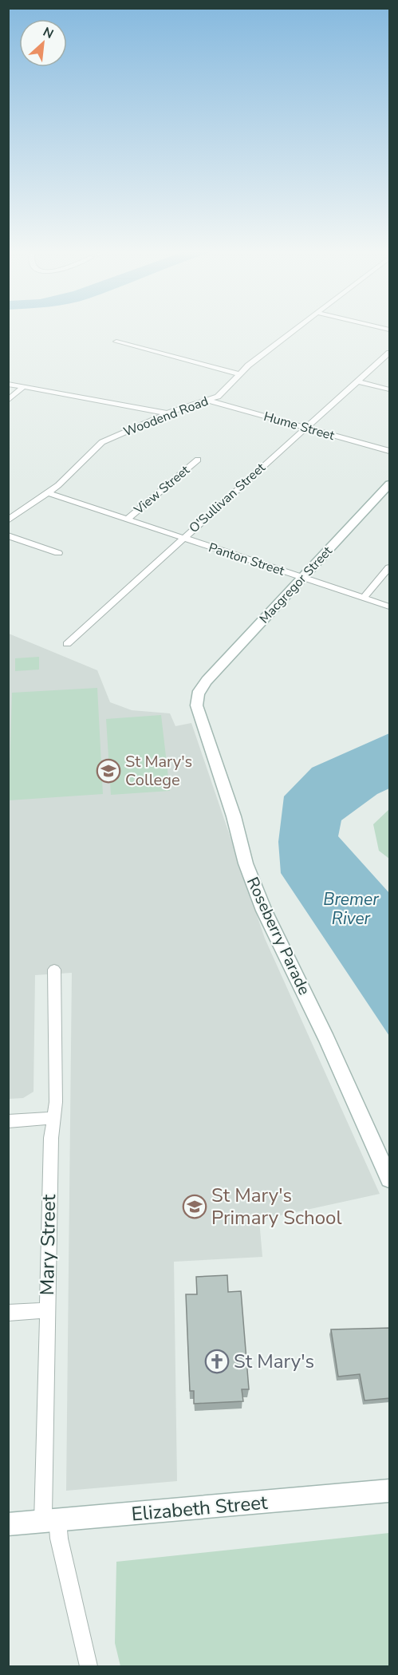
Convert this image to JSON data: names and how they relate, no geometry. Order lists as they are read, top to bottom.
{
  "streets": {
    "street": [
      "Woodend Road",
      "Hume Street",
      "View Street",
      "O'Sullivan Street",
      "Panton Street",
      "Macgregor Street",
      "Roseberry Parade",
      "Mary Street",
      "Elizabeth Street"
    ]
  },
  "crossings": [
    ["Woodend Road", "Hume Street"],
    ["Woodend Road", "Panton Street"],
    ["Hume Street", "O'Sullivan Street"],
    ["View Street", "Panton Street"],
    ["O'Sullivan Street", "Panton Street"],
    ["Panton Street", "Macgregor Street"],
    ["Macgregor Street", "Roseberry Parade"],
    ["Mary Street", "Elizabeth Street"]
  ],
  "water": ["Bremer River"],
  "places": {
    "school or university": ["St Mary's College", "St Mary's Primary School"],
    "church": ["St Mary's"]
  },
  "north": "top right"
}
